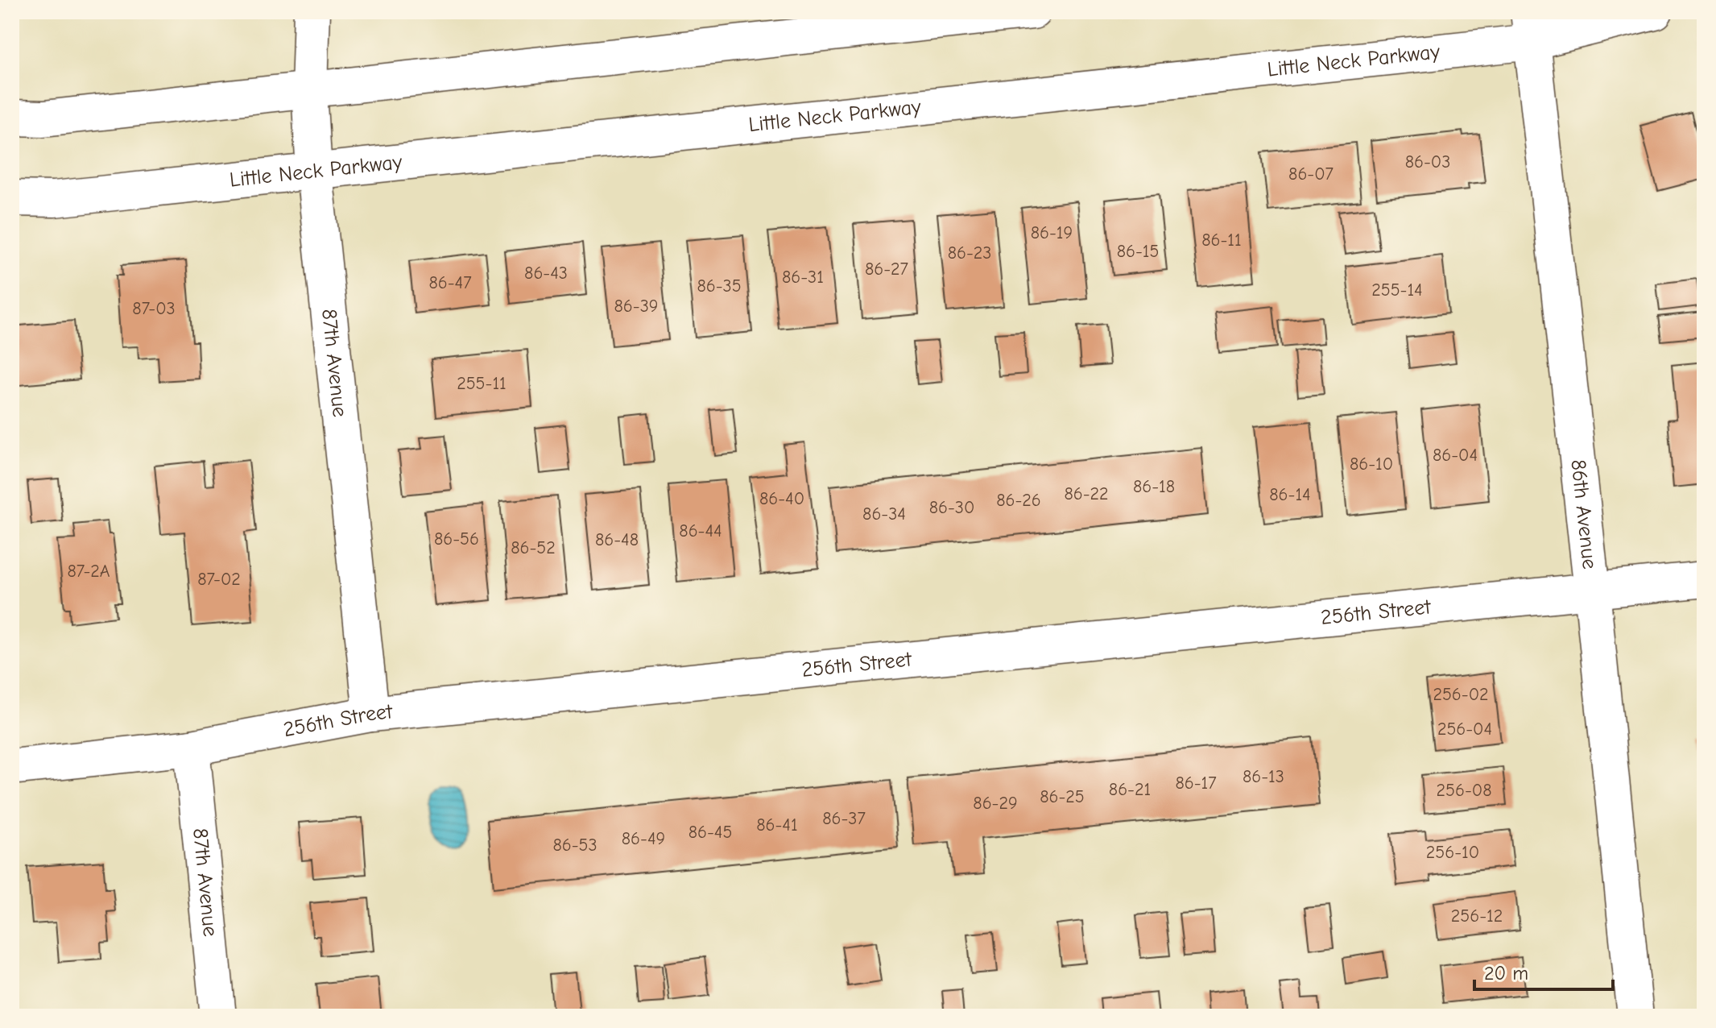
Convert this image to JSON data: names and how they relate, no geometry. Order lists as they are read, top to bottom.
{
  "streets": {
    "street": [
      "Little Neck Parkway",
      "87th Avenue",
      "86th Avenue",
      "256th Street"
    ]
  },
  "crossings": [
    ["Little Neck Parkway", "87th Avenue"],
    ["Little Neck Parkway", "86th Avenue"],
    ["87th Avenue", "256th Street"],
    ["86th Avenue", "256th Street"]
  ],
  "house_numbers": [
    "86-03",
    "86-07",
    "86-19",
    "86-11",
    "86-15",
    "86-23",
    "86-27",
    "86-43",
    "86-31",
    "86-47",
    "86-35",
    "255-14",
    "86-39",
    "87-03",
    "255-11",
    "86-04",
    "86-10",
    "86-18",
    "86-22",
    "86-14",
    "86-40",
    "86-26",
    "86-30",
    "86-34",
    "86-44",
    "86-56",
    "86-48",
    "86-52",
    "87-2A",
    "87-02",
    "256-02",
    "256-04",
    "86-13",
    "86-17",
    "86-21",
    "256-08",
    "86-25",
    "86-29",
    "86-37",
    "86-41",
    "86-45",
    "86-49",
    "86-53",
    "256-10",
    "256-12"
  ],
  "scale_bar": "20 m"
}
